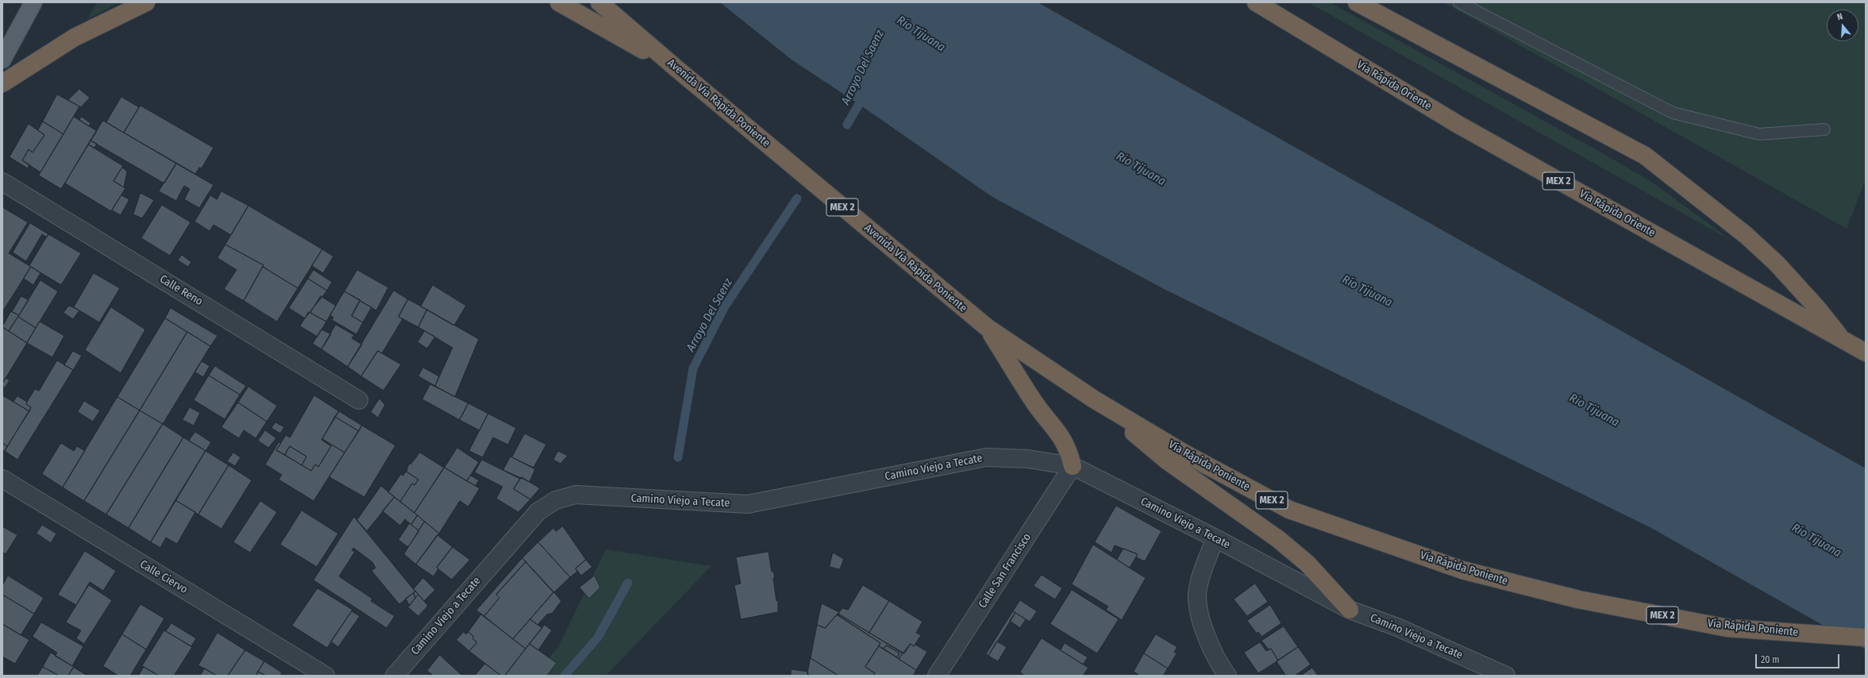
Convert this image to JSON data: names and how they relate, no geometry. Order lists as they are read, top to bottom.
{
  "streets": {
    "highway": [
      "Vía Rápida Oriente",
      "Avenida Vía Rápida Poniente",
      "MEX 2",
      "Vía Rápida Poniente"
    ],
    "street": [
      "Calle Reno",
      "Camino Viejo a Tecate",
      "Calle San Francisco",
      "Calle Ciervo"
    ]
  },
  "crossings": [
    ["Avenida Vía Rápida Poniente", "Vía Rápida Poniente"],
    ["Camino Viejo a Tecate", "Calle San Francisco"]
  ],
  "water": ["Río Tijuana", "Arroyo Del Saenz"],
  "scale_bar": "20 m",
  "north": "top"
}
